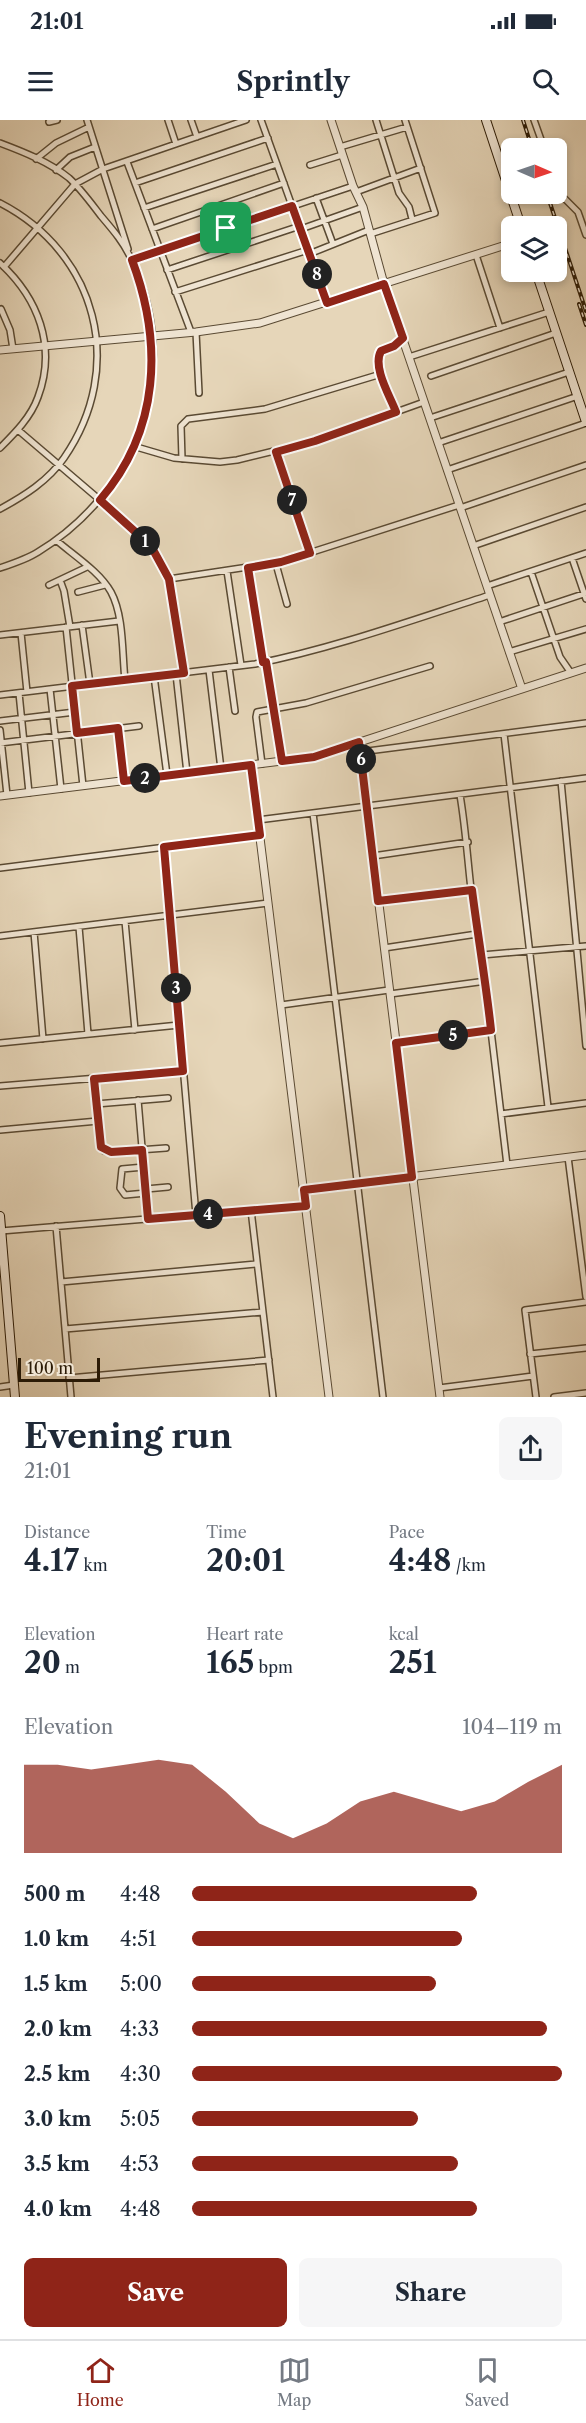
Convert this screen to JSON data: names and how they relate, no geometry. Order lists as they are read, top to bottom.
{
  "scale_bar": "100 m",
  "north": "right",
  "page": {
    "status": "21:01",
    "header": "Sprintly",
    "pins": [
      "8",
      "7",
      "1",
      "6",
      "2",
      "3",
      "5",
      "4"
    ],
    "scale": "100 m",
    "heading": ["Evening run", "21:01"],
    "stats": [
      ["Distance", "4.17 km"],
      ["Time", "20:01"],
      ["Pace", "4:48 /km"],
      ["Elevation", "20 m"],
      ["Heart rate", "165 bpm"],
      ["kcal", "251"]
    ],
    "chart": ["Elevation", "104–119 m"],
    "list": [
      {
        "name": "500 m",
        "note": "4:48"
      },
      {
        "name": "1.0 km",
        "note": "4:51"
      },
      {
        "name": "1.5 km",
        "note": "5:00"
      },
      {
        "name": "2.0 km",
        "note": "4:33"
      },
      {
        "name": "2.5 km",
        "note": "4:30"
      },
      {
        "name": "3.0 km",
        "note": "5:05"
      },
      {
        "name": "3.5 km",
        "note": "4:53"
      },
      {
        "name": "4.0 km",
        "note": "4:48"
      }
    ],
    "buttons": ["Save", "Share"],
    "tabs": ["Home", "Map", "Saved"]
  }
}
